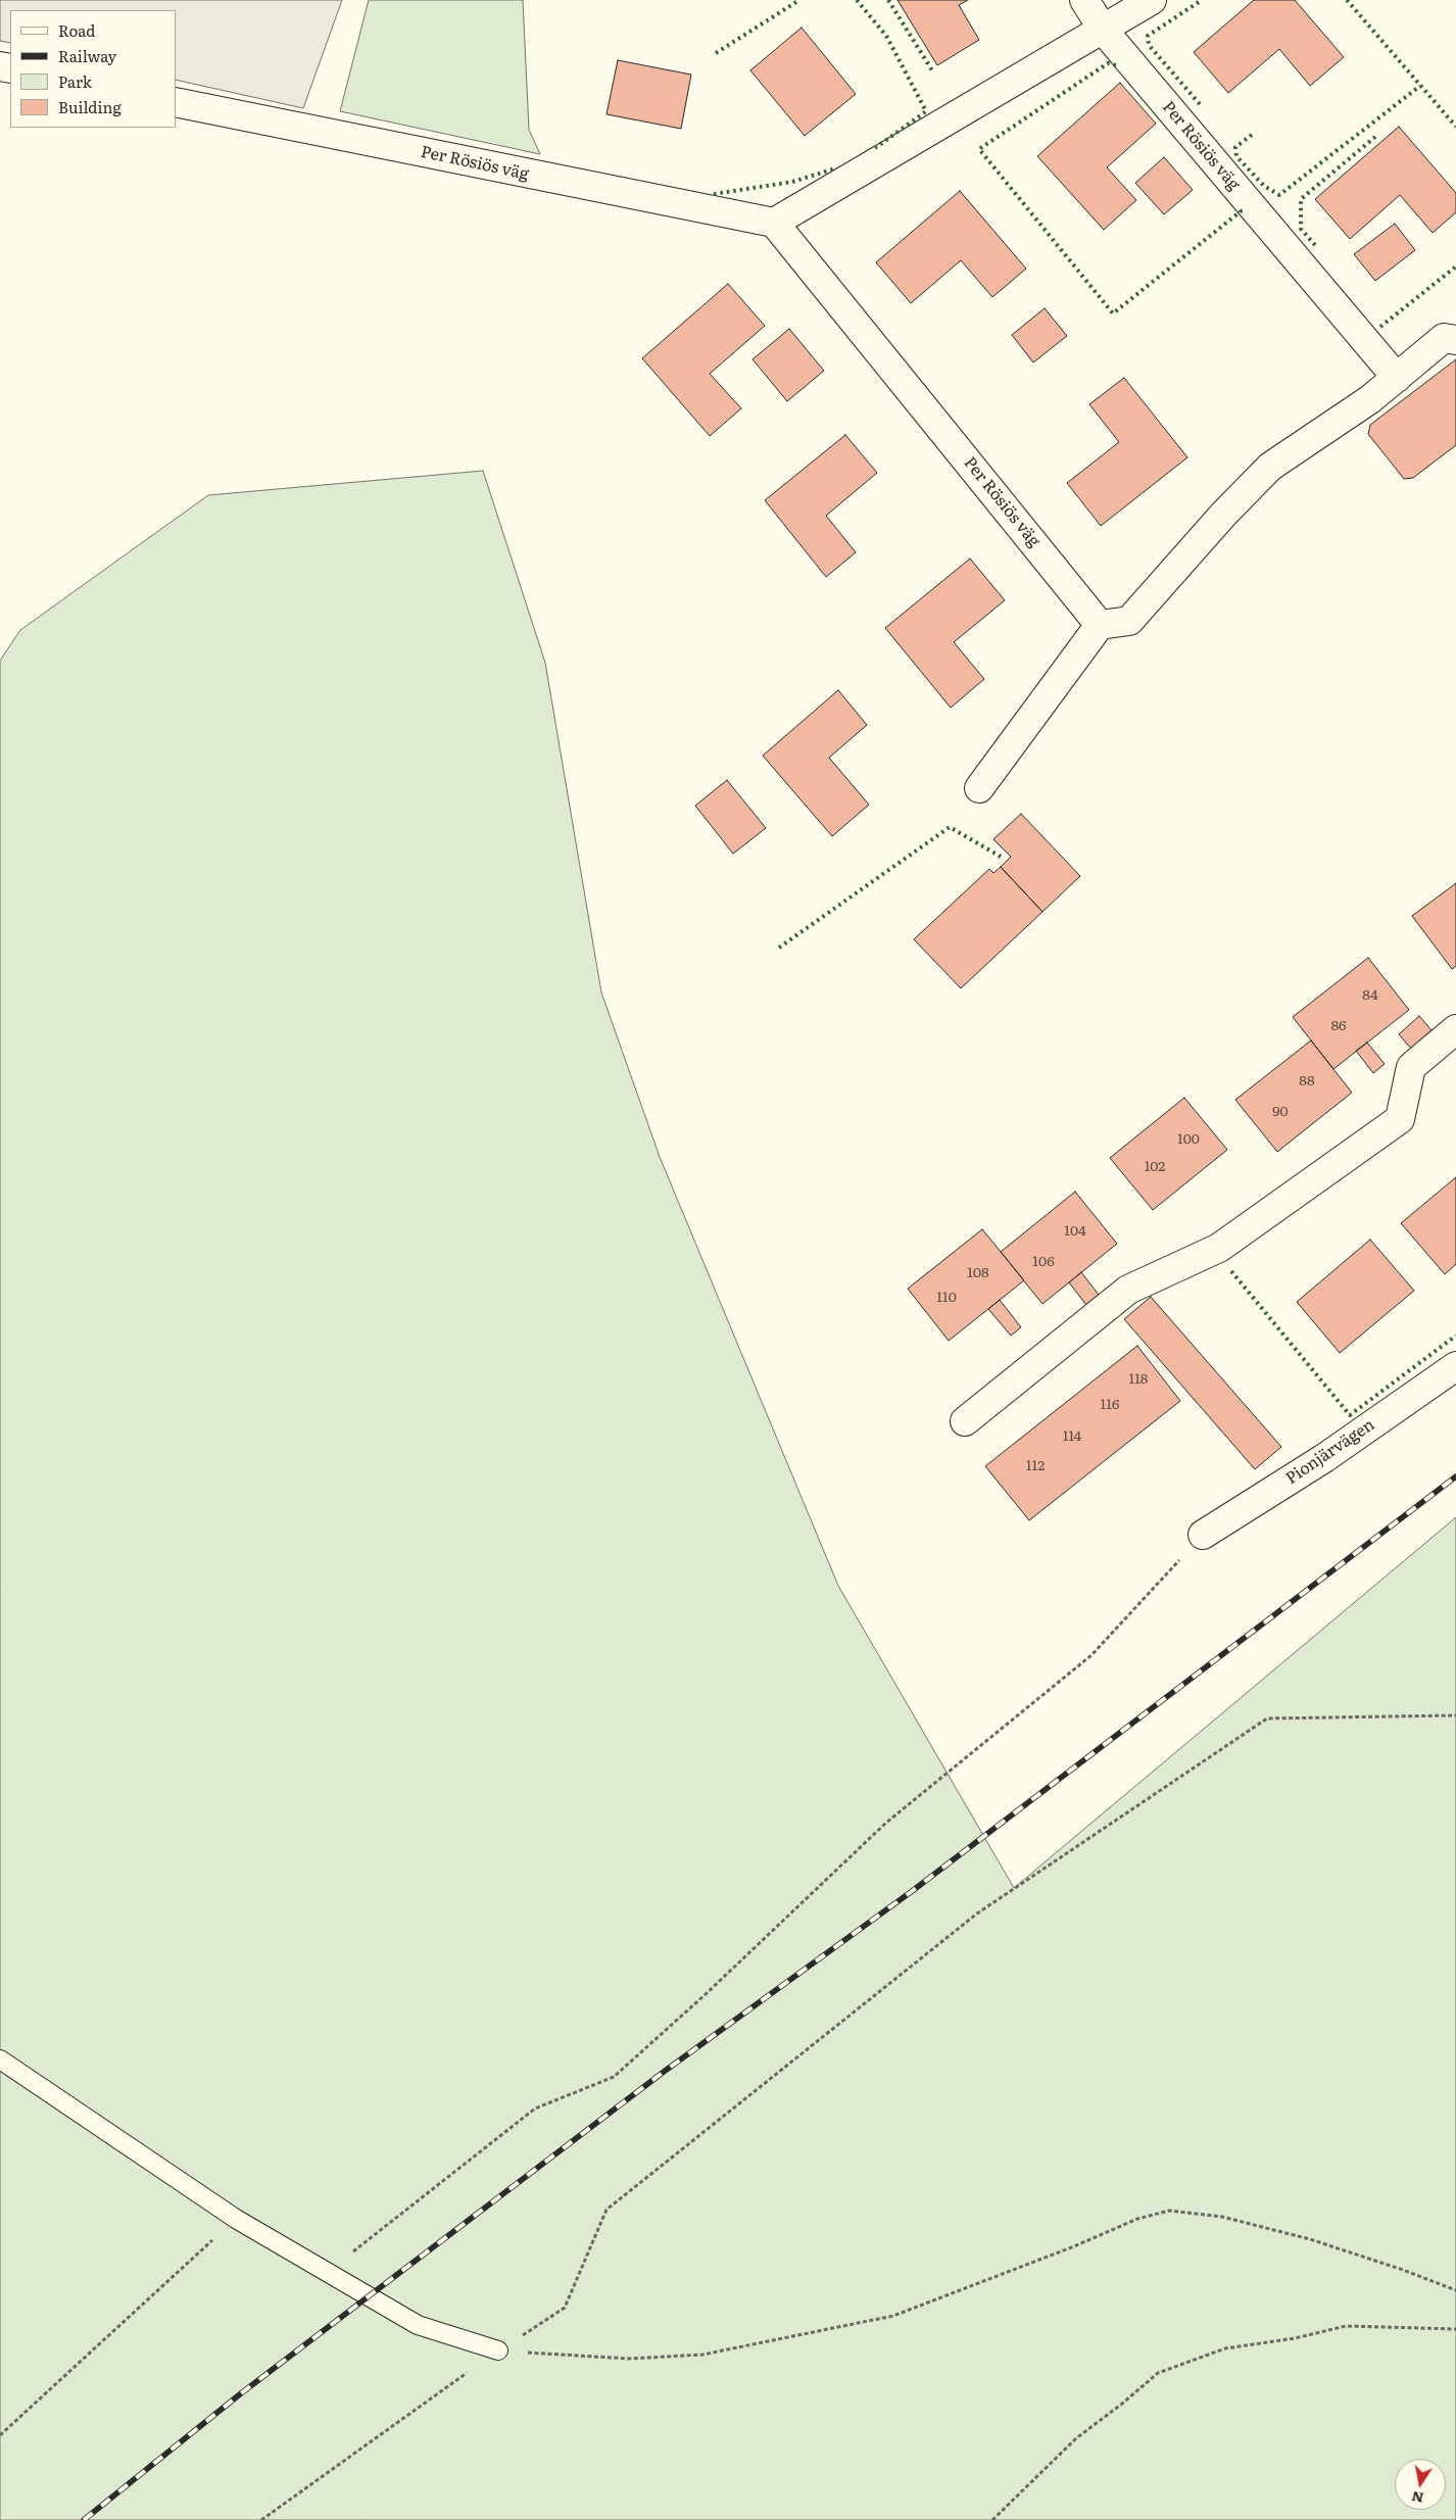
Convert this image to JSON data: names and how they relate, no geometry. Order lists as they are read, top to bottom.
{
  "streets": {
    "street": ["Per Rösiös väg", "Pionjärvägen"]
  },
  "house_numbers": [
    "84",
    "86",
    "88",
    "90",
    "100",
    "102",
    "104",
    "106",
    "108",
    "110",
    "118",
    "116",
    "114",
    "112"
  ],
  "legend": [
    "Road",
    "Railway",
    "Park",
    "Building"
  ],
  "north": "bottom"
}
